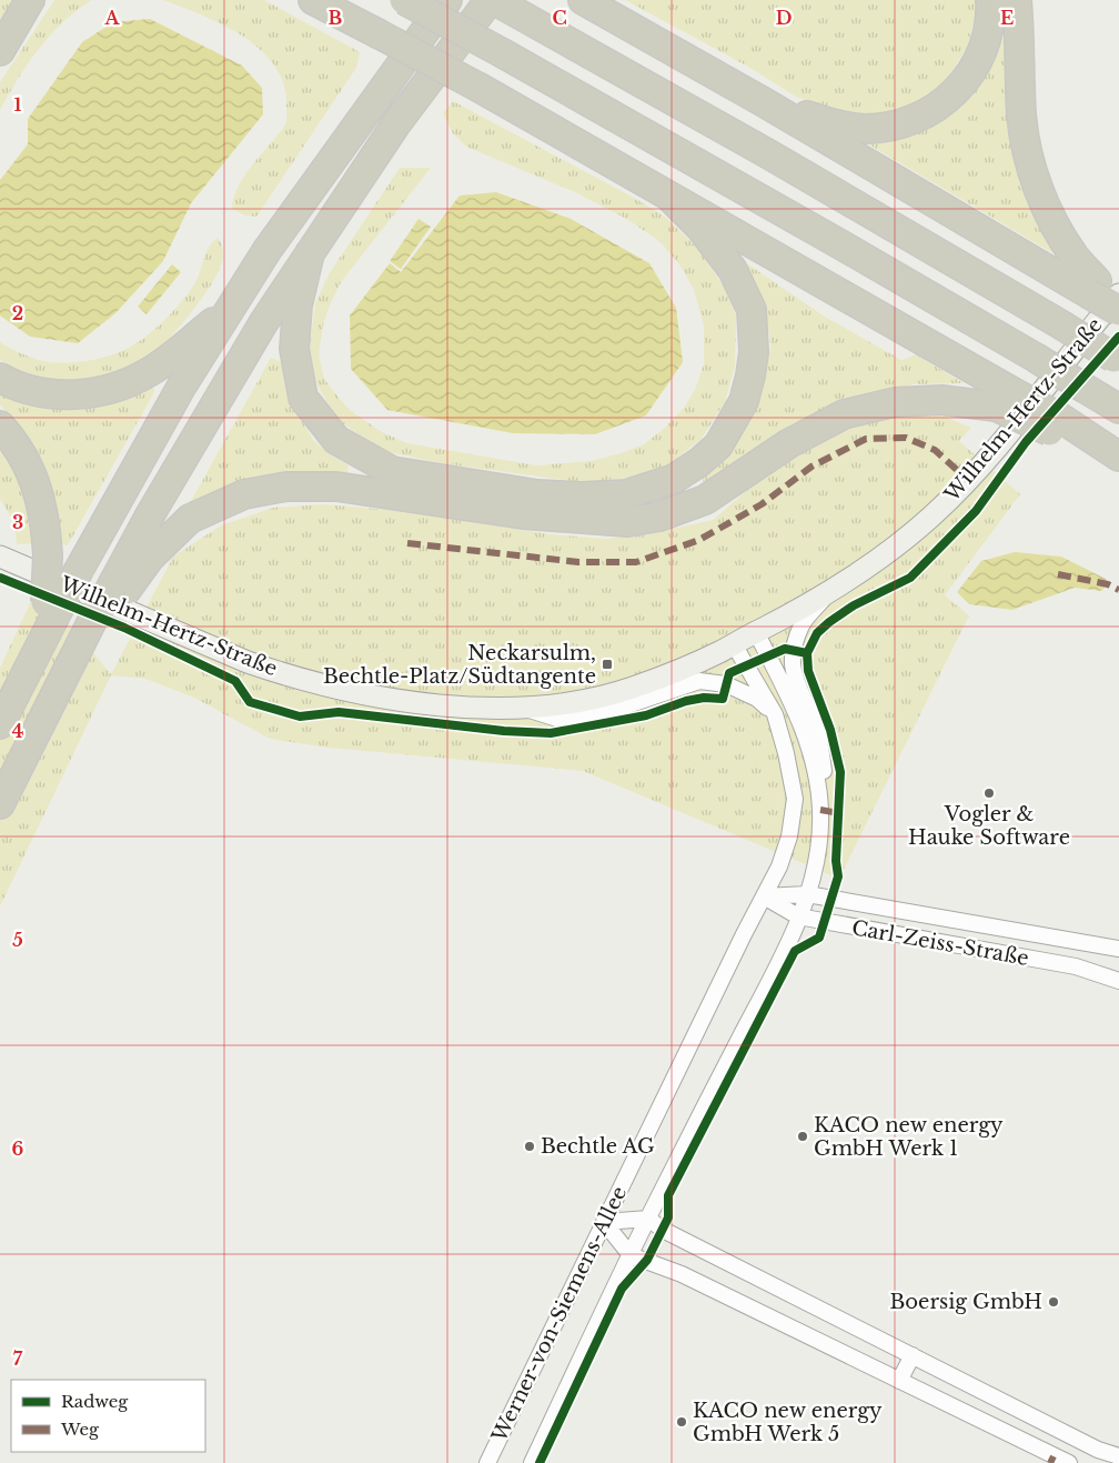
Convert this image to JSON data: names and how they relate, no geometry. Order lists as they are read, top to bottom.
{
  "streets": {
    "main road": ["Wilhelm-Hertz-Straße"],
    "street": ["Carl-Zeiss-Straße", "Werner-von-Siemens-Allee"]
  },
  "crossings": [
    ["Wilhelm-Hertz-Straße", "Werner-von-Siemens-Allee"],
    ["Carl-Zeiss-Straße", "Werner-von-Siemens-Allee"]
  ],
  "places": {
    "transit": ["Neckarsulm, Bechtle-Platz/Südtangente"],
    "other": [
      "Vogler & Hauke Software",
      "KACO new energy GmbH Werk 1",
      "Bechtle AG",
      "Boersig GmbH",
      "KACO new energy GmbH Werk 5"
    ]
  },
  "legend": ["Radweg", "Weg"],
  "grid": {
    "columns": [
      "A",
      "B",
      "C",
      "D",
      "E"
    ],
    "rows": [
      "1",
      "2",
      "3",
      "4",
      "5",
      "6",
      "7"
    ]
  }
}
